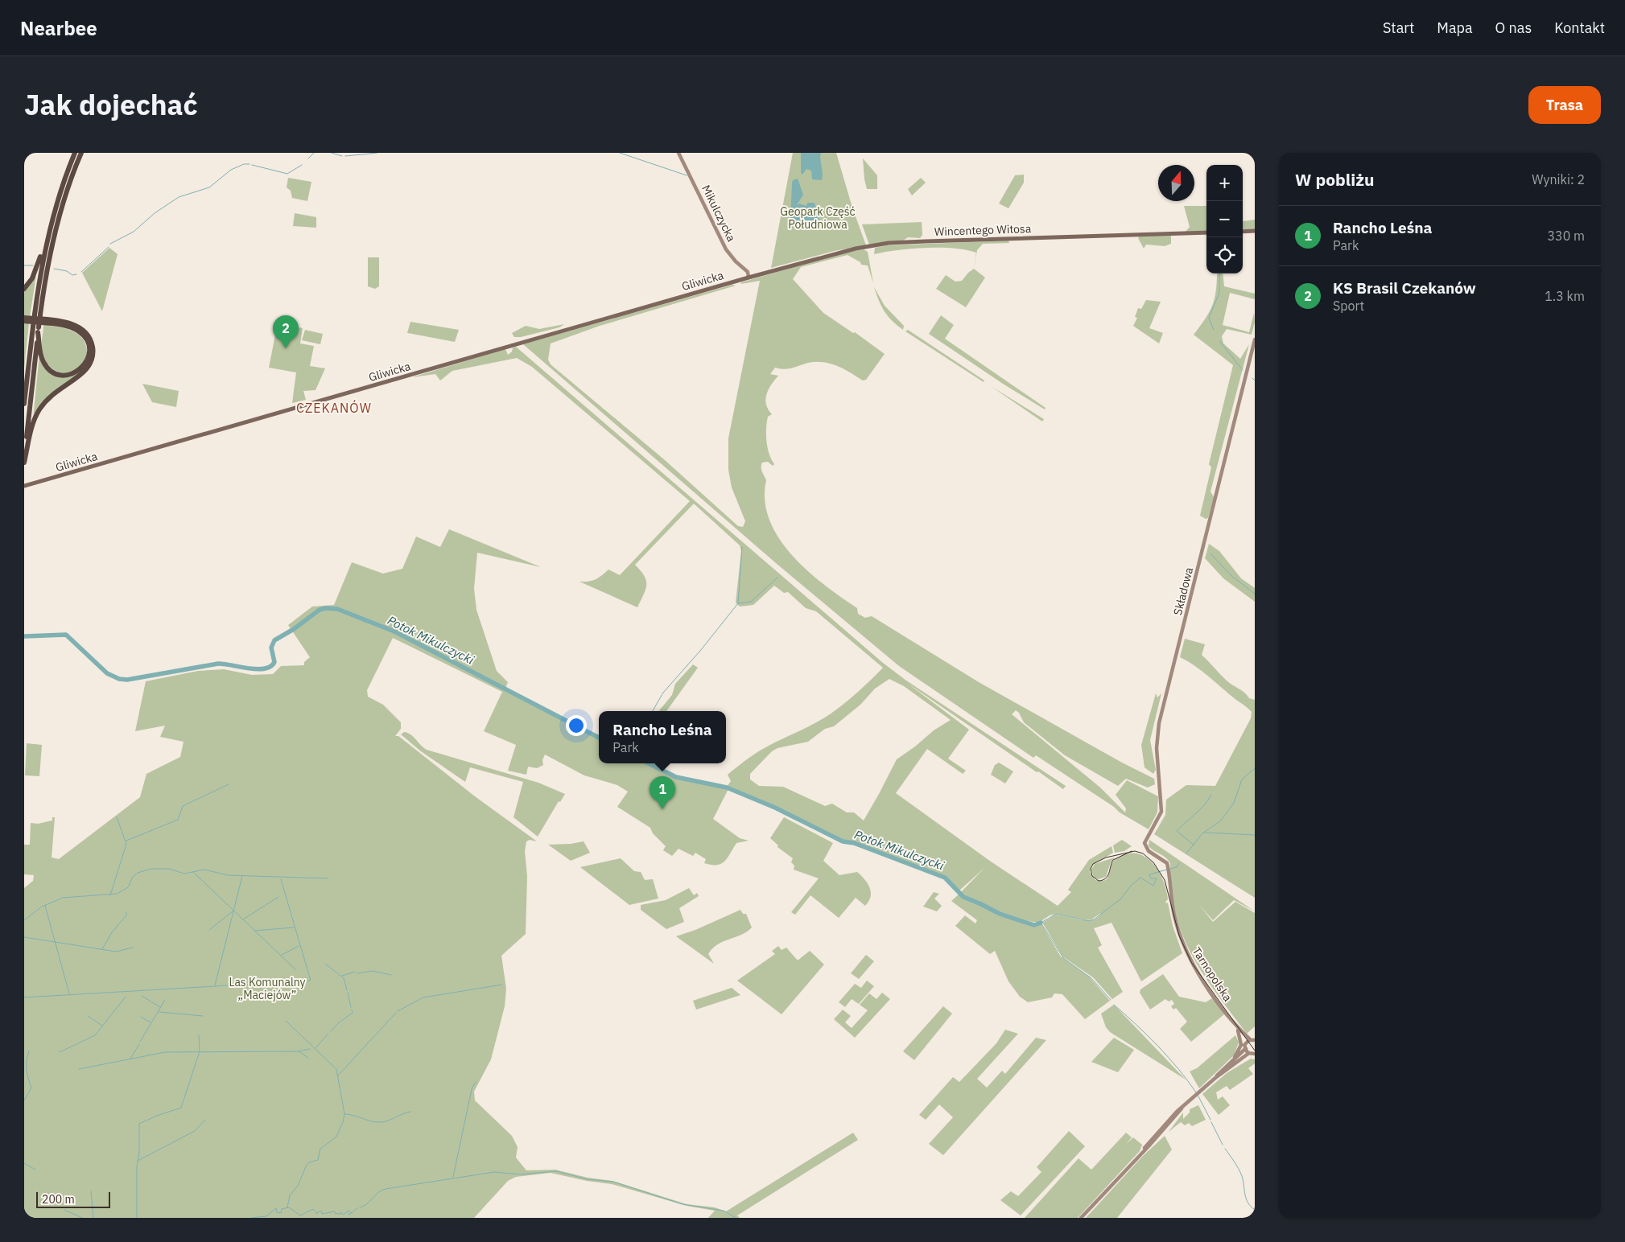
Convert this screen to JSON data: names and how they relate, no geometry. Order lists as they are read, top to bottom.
{
  "streets": {
    "main road": [
      "Mikulczycka",
      "Wincentego Witosa",
      "Gliwicka",
      "Składowa",
      "Tarnopolska"
    ]
  },
  "crossings": [
    ["Mikulczycka", "Gliwicka"],
    ["Wincentego Witosa", "Gliwicka"],
    ["Składowa", "Tarnopolska"]
  ],
  "districts": ["CZEKANÓW"],
  "water": ["Potok Mikulczycki"],
  "parks": ["Geopark Część Południowa", "Las Komunalny „Maciejów”"],
  "scale_bar": "200 m",
  "north": "top",
  "page": {
    "header": "Nearbee",
    "nav": [
      "Start",
      "Mapa",
      "O nas",
      "Kontakt"
    ],
    "title": "Jak dojechać",
    "buttons": "Trasa",
    "heading": ["W pobliżu", "Wyniki: 2"],
    "map_buttons": ["+", "−"],
    "list": [
      {
        "mark": "1",
        "name": "Rancho Leśna",
        "note": "Park",
        "value": "330 m"
      },
      {
        "mark": "2",
        "name": "KS Brasil Czekanów",
        "note": "Sport",
        "value": "1.3 km"
      }
    ],
    "pins": ["2", "1"],
    "popup": ["Rancho Leśna", "Park"],
    "scale": "200 m"
  }
}
